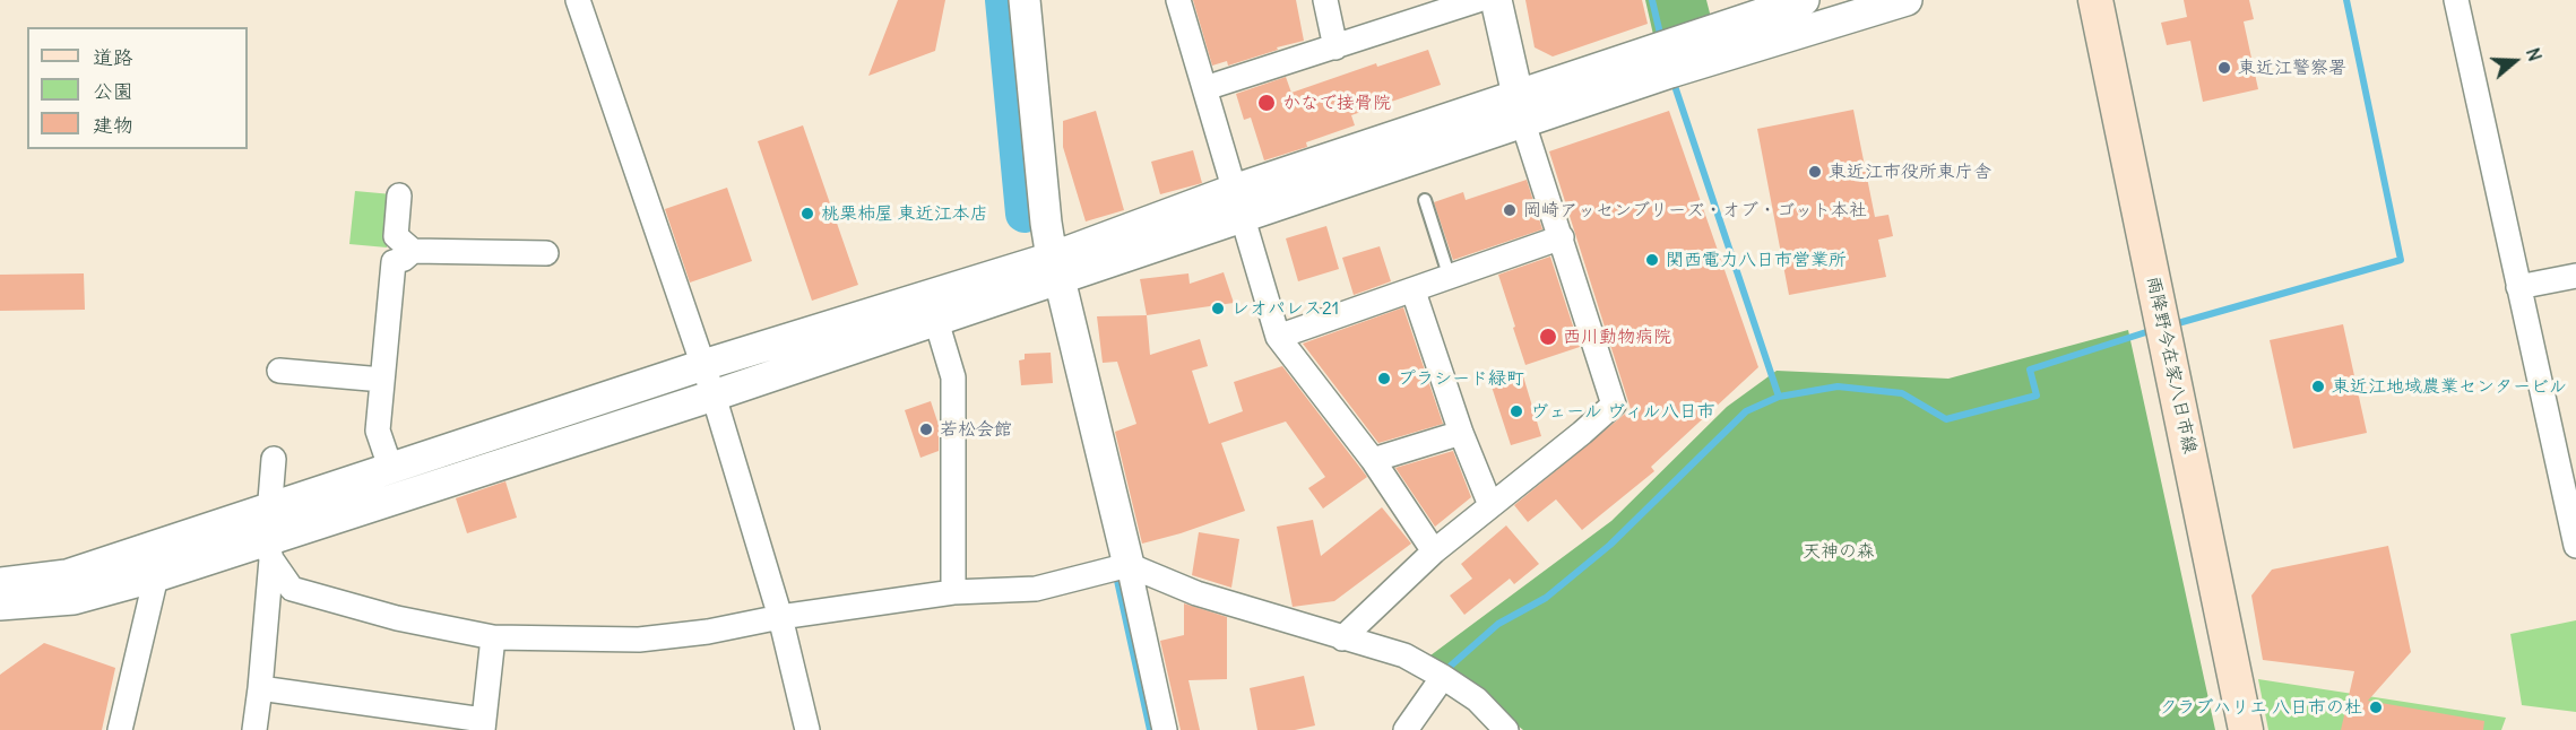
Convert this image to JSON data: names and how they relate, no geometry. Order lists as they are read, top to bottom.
{
  "streets": {
    "main road": ["雨降野今在家八日市線"]
  },
  "parks": ["天神の森"],
  "places": [
    "東近江警察署",
    "かなで接骨院",
    "東近江市役所東庁舎",
    "岡崎アッセンブリーズ・オブ・ゴット本社",
    "桃栗柿屋 東近江本店",
    "関西電力八日市営業所",
    "レオパレス21",
    "西川動物病院",
    "プラシード緑町",
    "東近江地域農業センタービル",
    "ヴェール ヴィル八日市",
    "若松会館",
    "クラブハリエ 八日市の杜"
  ],
  "legend": ["道路", "公園", "建物"],
  "north": "right"
}
